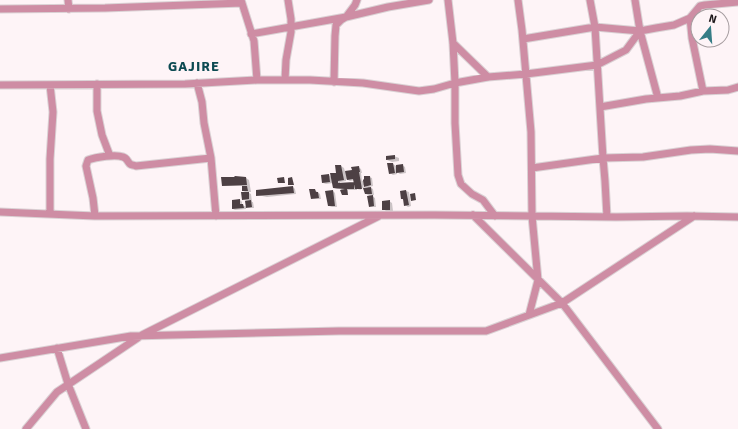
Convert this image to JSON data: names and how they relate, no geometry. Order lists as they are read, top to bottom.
{
  "districts": ["GAJIRE"],
  "north": "top"
}
